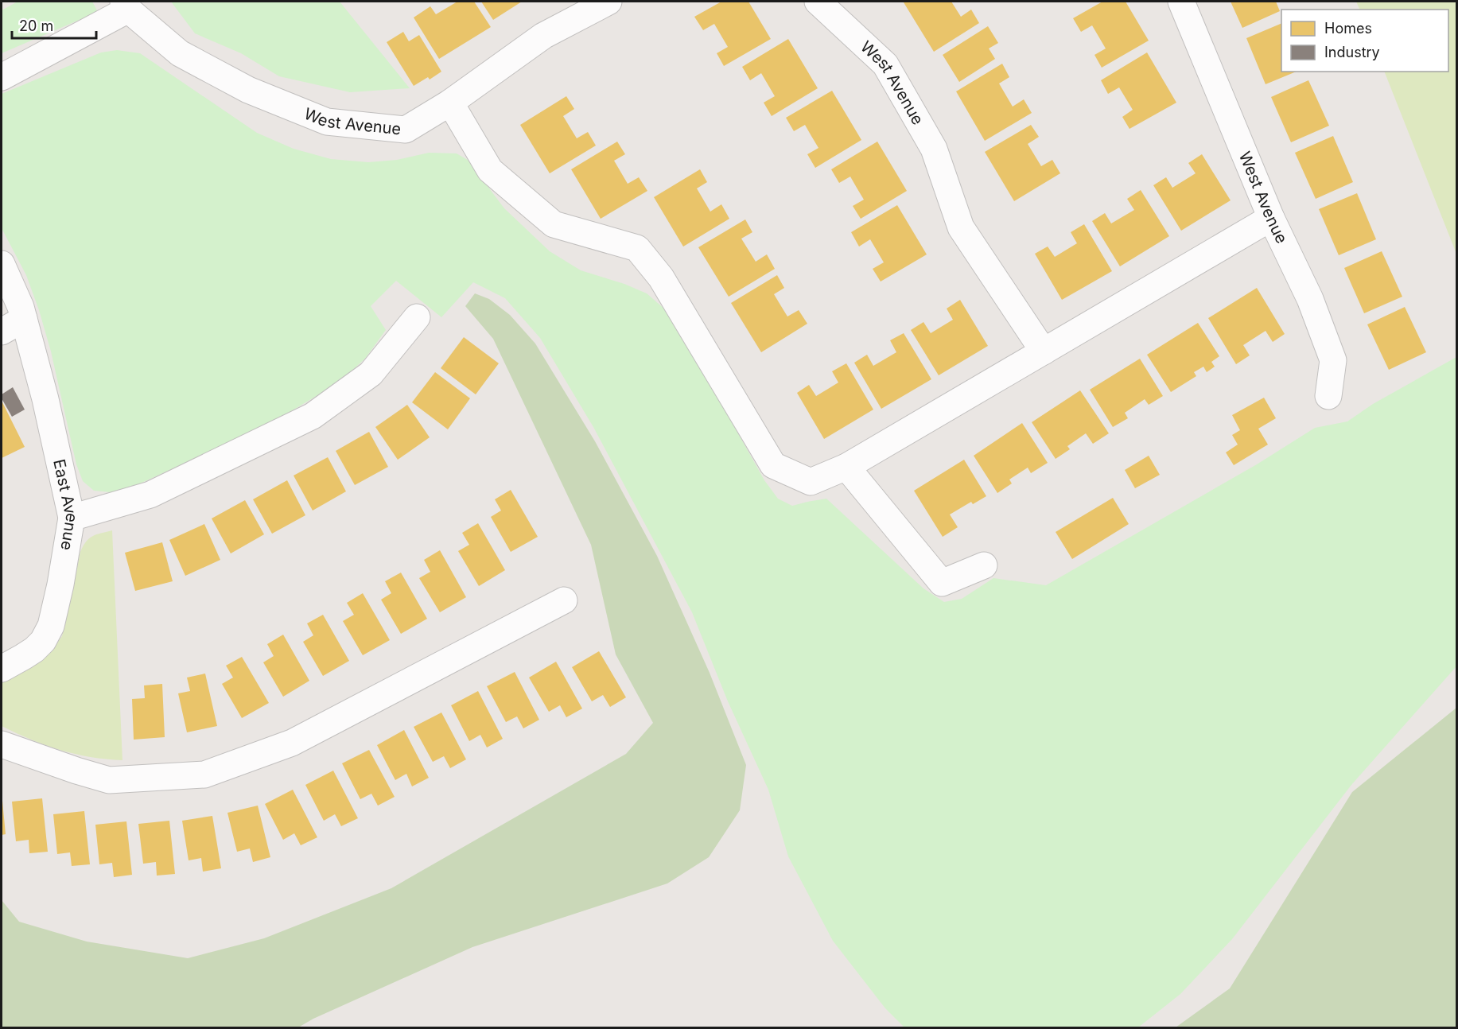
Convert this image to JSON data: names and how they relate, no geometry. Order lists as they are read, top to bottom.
{
  "streets": {
    "street": ["West Avenue", "East Avenue"]
  },
  "legend": ["Homes", "Industry"],
  "scale_bar": "20 m"
}
